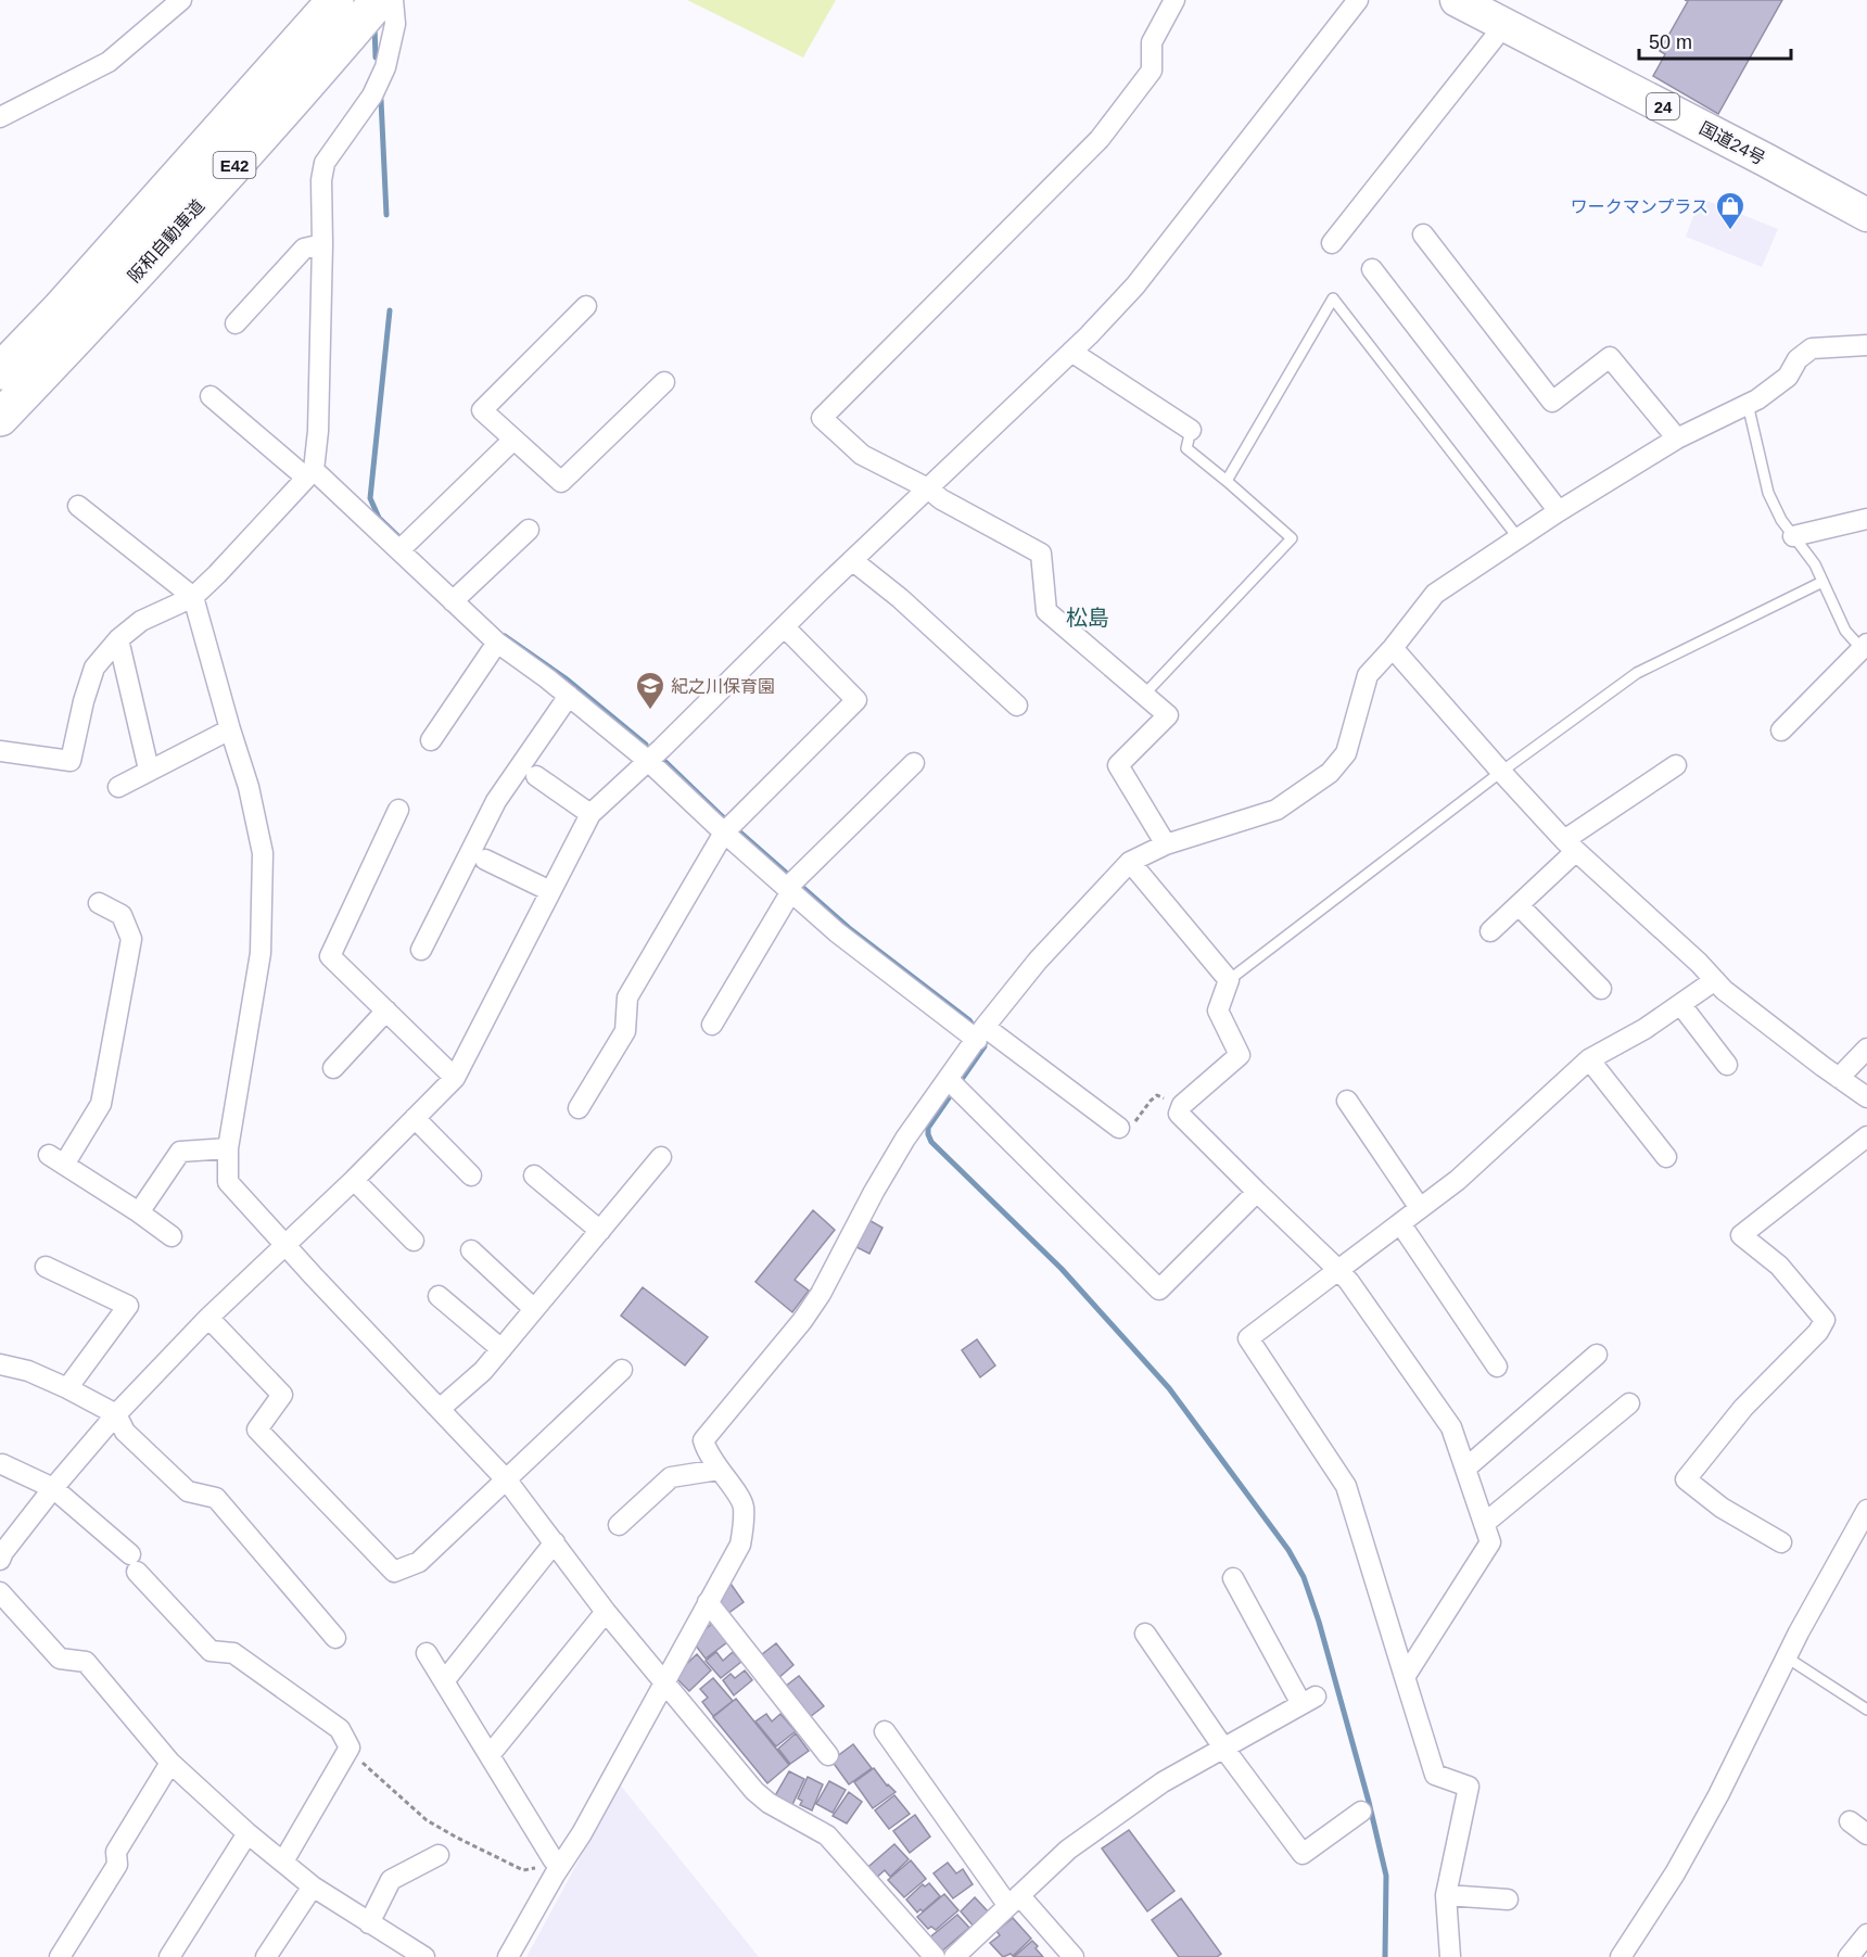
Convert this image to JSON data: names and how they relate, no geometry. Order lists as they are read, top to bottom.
{
  "streets": {
    "highway": [
      "24",
      "国道24号",
      "E42",
      "阪和自動車道"
    ]
  },
  "districts": ["松島"],
  "places": {
    "shop": ["ワークマンプラス"],
    "school or university": ["紀之川保育園"]
  },
  "scale_bar": "50 m"
}
